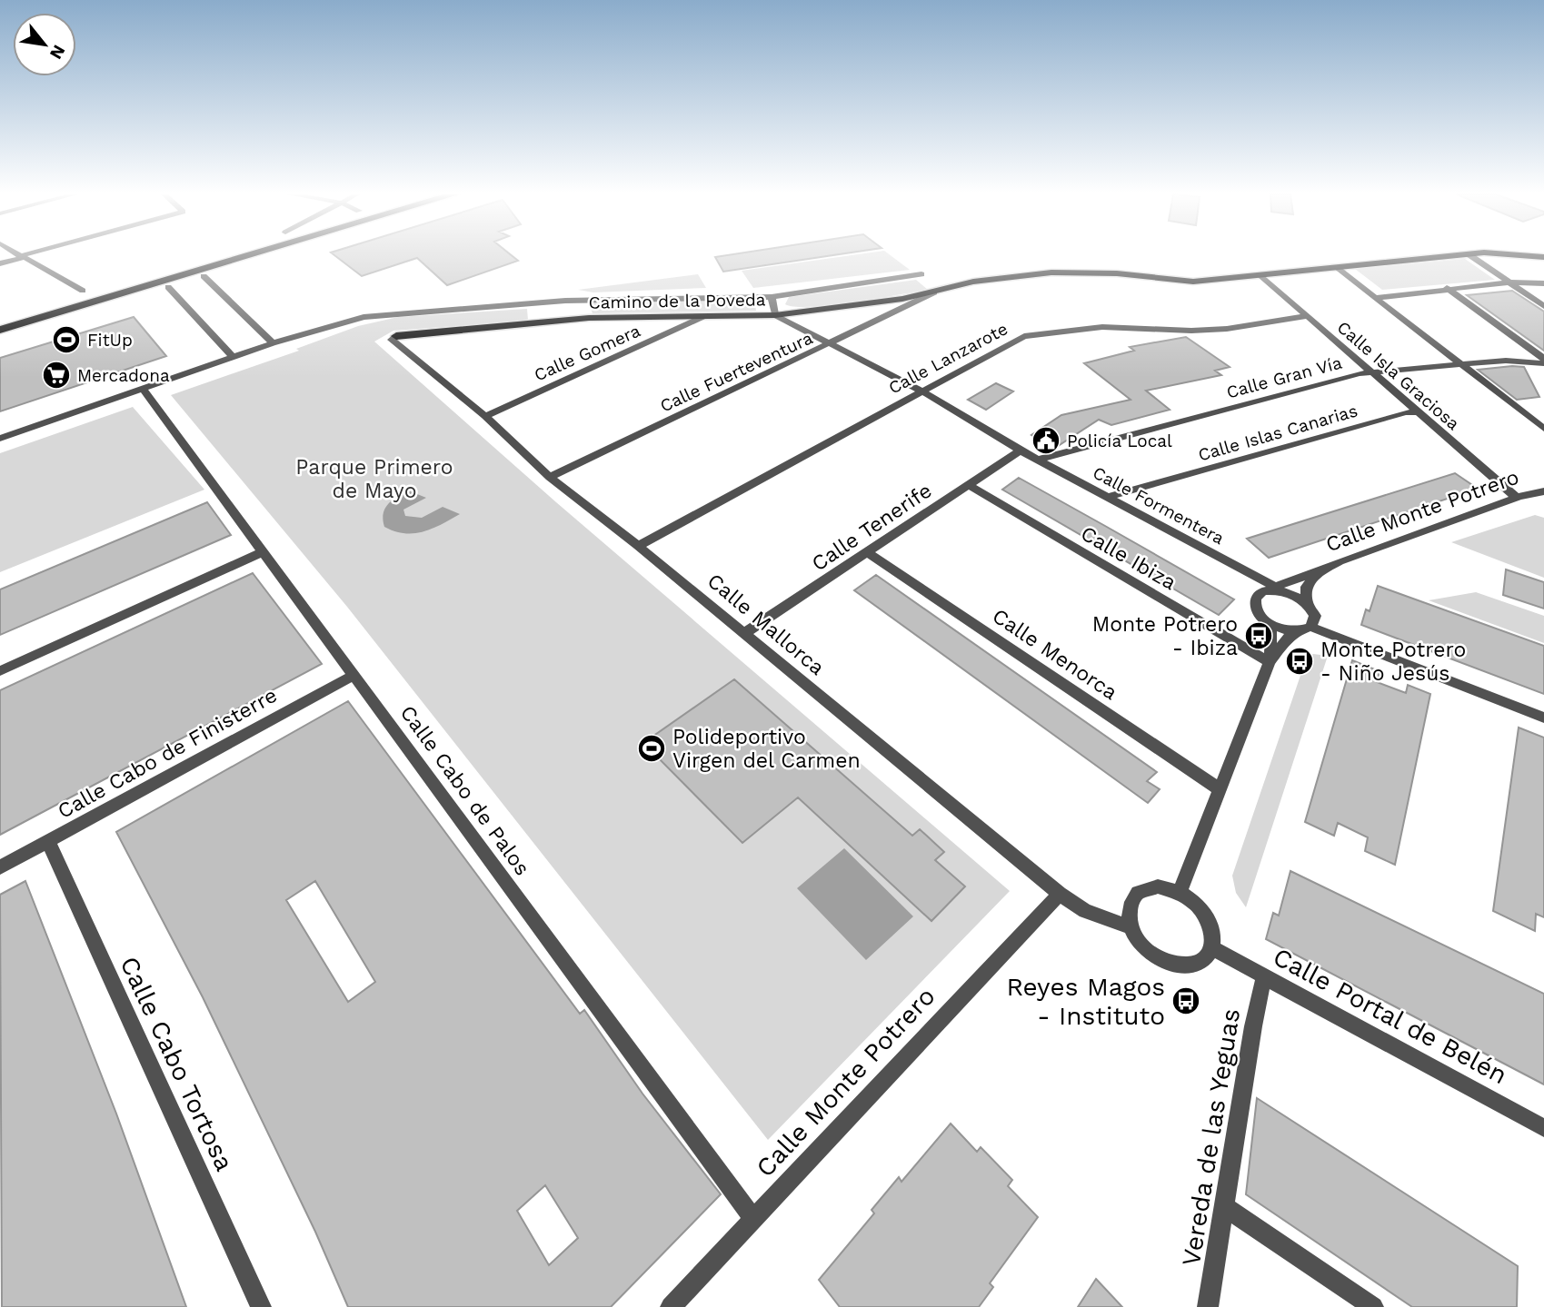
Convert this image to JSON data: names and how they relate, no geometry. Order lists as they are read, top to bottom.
{
  "streets": {
    "main road": ["Camino de la Poveda"],
    "street": [
      "Calle Gomera",
      "Calle Lanzarote",
      "Calle Fuerteventura",
      "Calle Isla Graciosa",
      "Calle Gran Vía",
      "Calle Islas Canarias",
      "Calle Formentera",
      "Calle Monte Potrero",
      "Calle Tenerife",
      "Calle Ibiza",
      "Calle Mallorca",
      "Calle Menorca",
      "Calle Cabo de Finisterre",
      "Calle Cabo de Palos",
      "Calle Portal de Belén",
      "Calle Cabo Tortosa",
      "Vereda de las Yeguas"
    ]
  },
  "crossings": [
    ["Camino de la Poveda", "Calle Gomera"],
    ["Camino de la Poveda", "Calle Fuerteventura"],
    ["Camino de la Poveda", "Calle Isla Graciosa"],
    ["Camino de la Poveda", "Calle Formentera"],
    ["Camino de la Poveda", "Calle Mallorca"],
    ["Camino de la Poveda", "Calle Cabo de Palos"],
    ["Calle Gomera", "Calle Mallorca"],
    ["Calle Lanzarote", "Calle Isla Graciosa"],
    ["Calle Lanzarote", "Calle Formentera"],
    ["Calle Lanzarote", "Calle Mallorca"],
    ["Calle Fuerteventura", "Calle Formentera"],
    ["Calle Fuerteventura", "Calle Mallorca"],
    ["Calle Isla Graciosa", "Calle Gran Vía"],
    ["Calle Isla Graciosa", "Calle Islas Canarias"],
    ["Calle Isla Graciosa", "Calle Monte Potrero"],
    ["Calle Gran Vía", "Calle Formentera"],
    ["Calle Islas Canarias", "Calle Formentera"],
    ["Calle Formentera", "Calle Monte Potrero"],
    ["Calle Formentera", "Calle Tenerife"],
    ["Calle Monte Potrero", "Calle Mallorca"],
    ["Calle Monte Potrero", "Calle Cabo de Palos"],
    ["Calle Tenerife", "Calle Ibiza"],
    ["Calle Tenerife", "Calle Mallorca"],
    ["Calle Tenerife", "Calle Menorca"],
    ["Calle Mallorca", "Calle Portal de Belén"],
    ["Calle Cabo de Finisterre", "Calle Cabo de Palos"],
    ["Calle Cabo de Finisterre", "Calle Cabo Tortosa"],
    ["Calle Portal de Belén", "Vereda de las Yeguas"]
  ],
  "parks": ["Parque Primero de Mayo"],
  "places": {
    "sports": ["FitUp", "Polideportivo Virgen del Carmen"],
    "supermarket": ["Mercadona"],
    "public building": ["Policía Local"],
    "bus stop": ["Monte Potrero - Ibiza", "Monte Potrero - Niño Jesús", "Reyes Magos - Instituto"]
  },
  "north": "bottom right"
}
